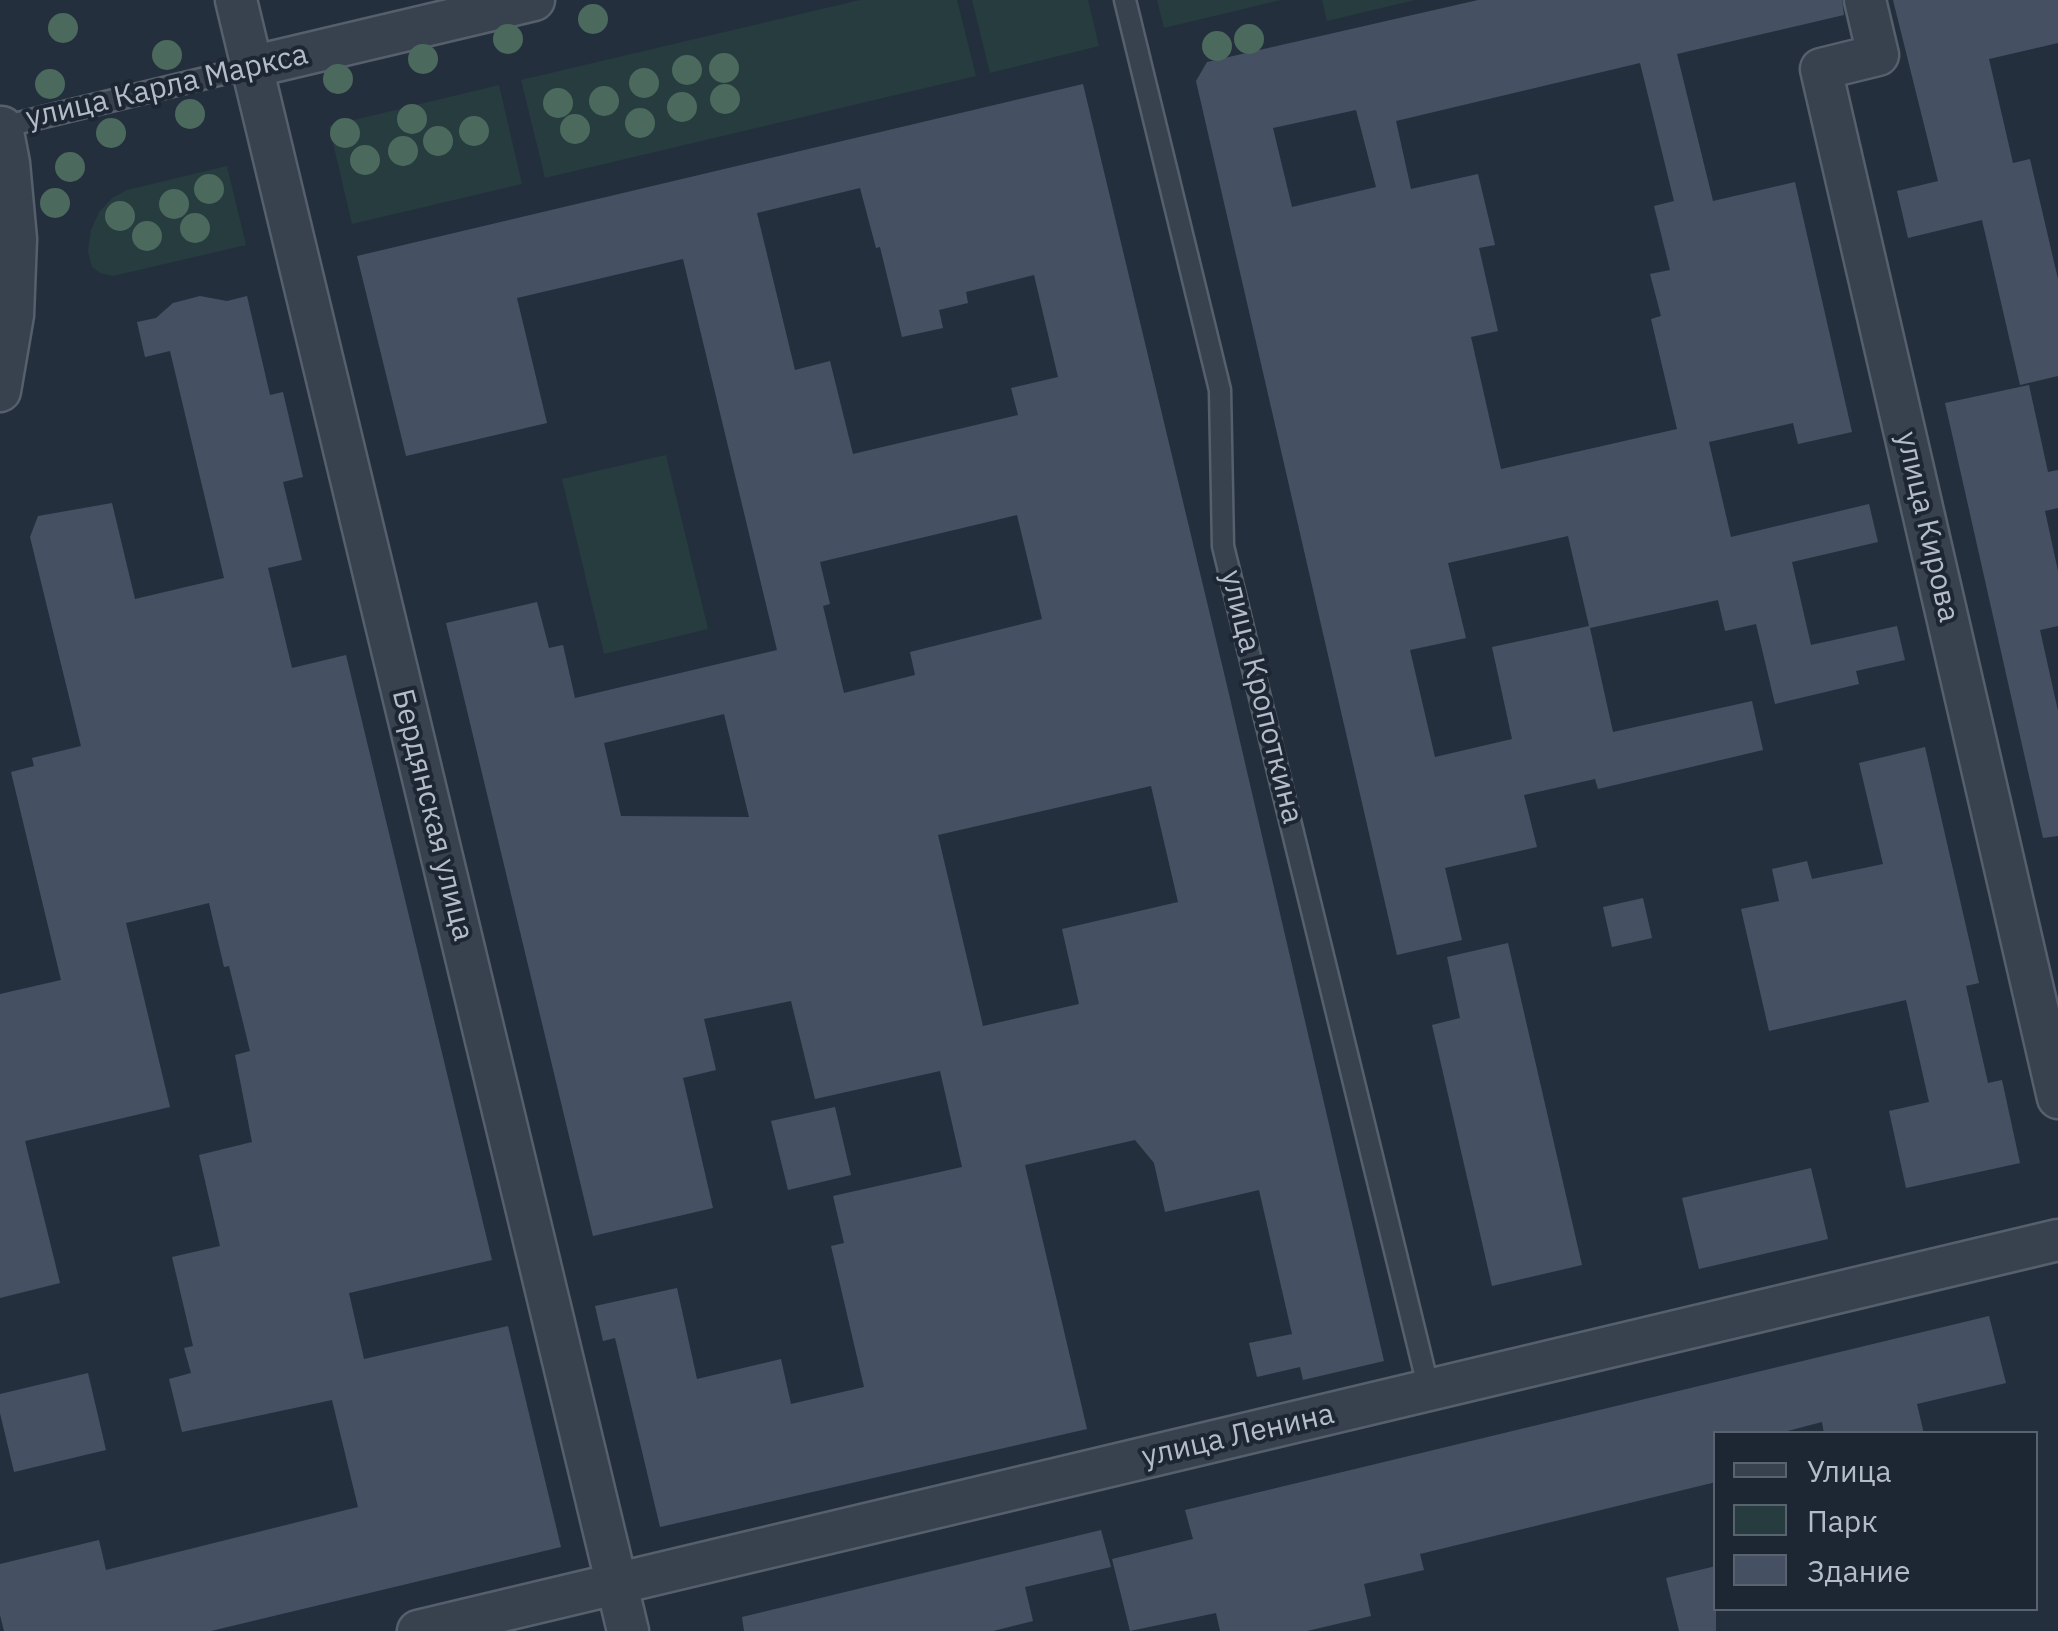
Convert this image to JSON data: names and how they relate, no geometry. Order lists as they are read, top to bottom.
{
  "streets": {
    "street": [
      "улица Карла Маркса",
      "улица Кирова",
      "Бердянская улица",
      "улица Ленина"
    ],
    "lane": ["улица Кропоткина"]
  },
  "crossings": [
    ["улица Карла Маркса", "Бердянская улица"],
    ["улица Кропоткина", "улица Ленина"],
    ["Бердянская улица", "улица Ленина"]
  ],
  "legend": ["Улица", "Парк", "Здание"]
}
